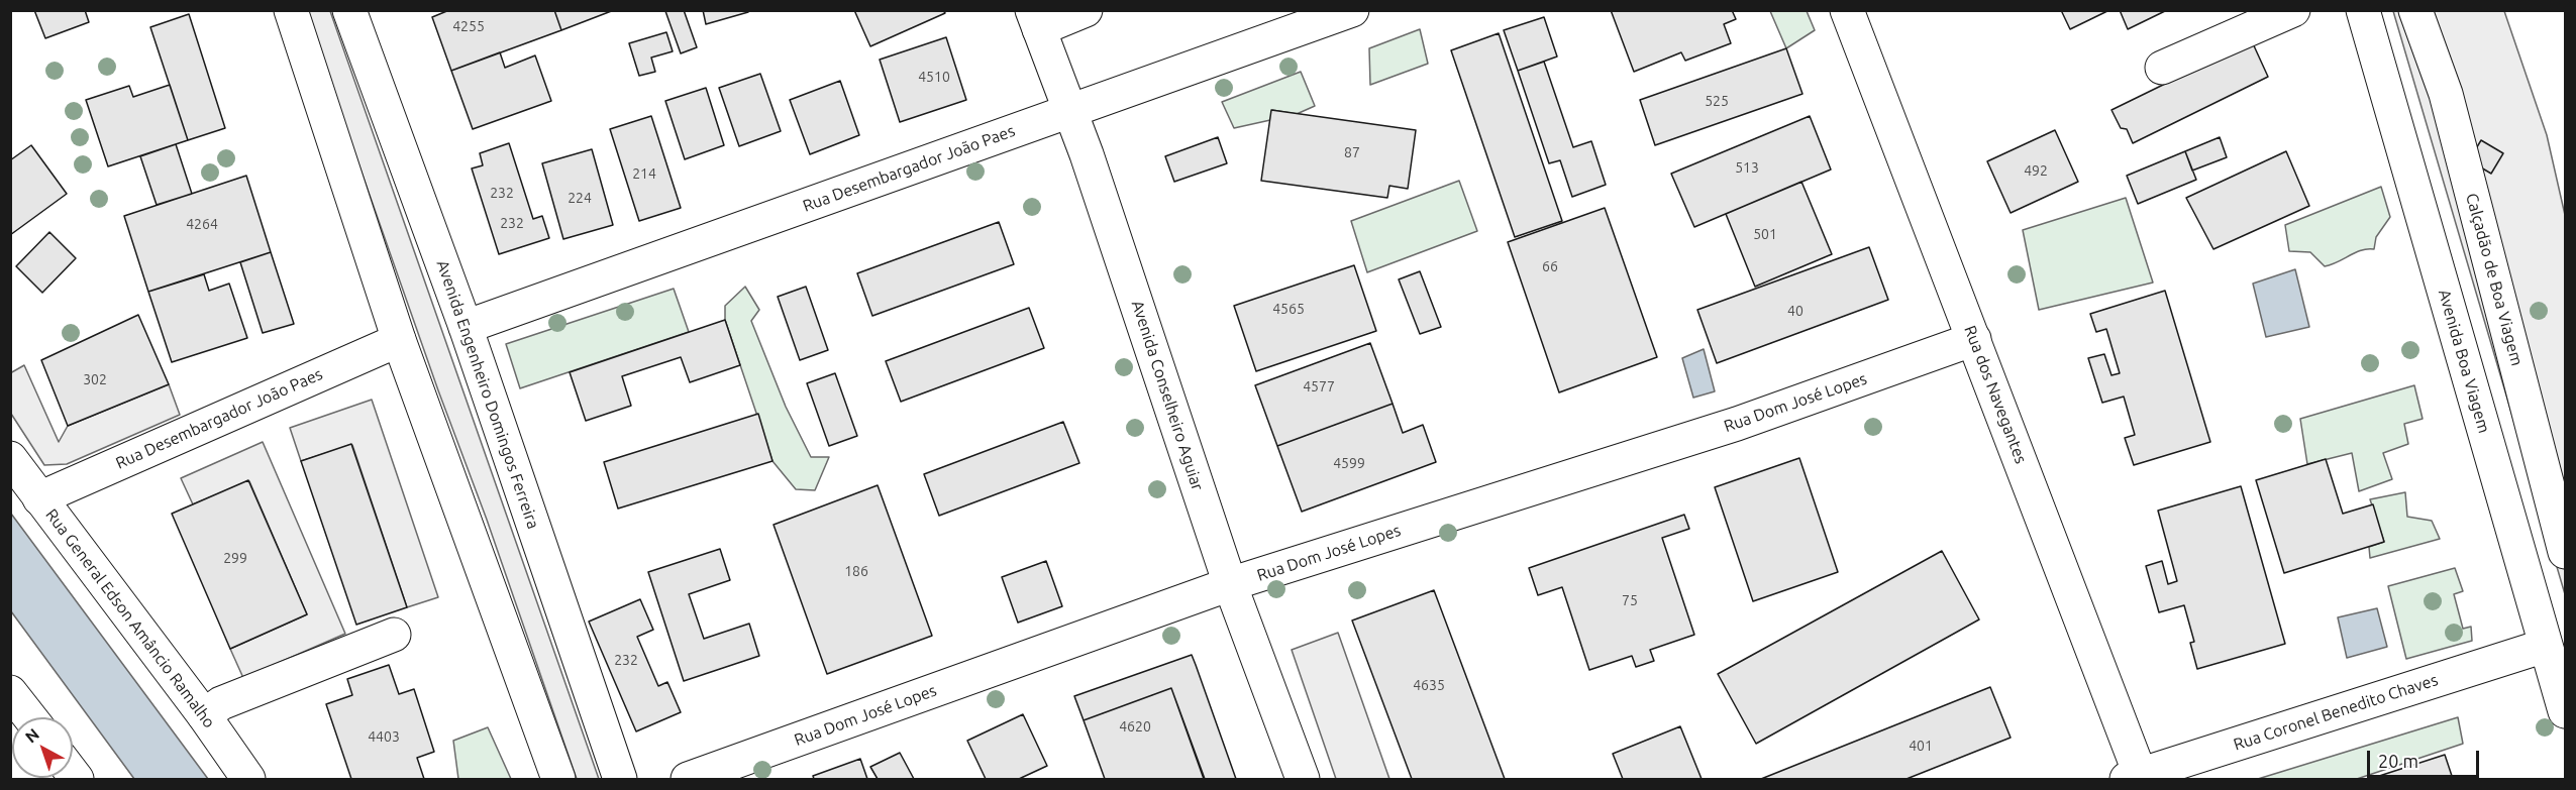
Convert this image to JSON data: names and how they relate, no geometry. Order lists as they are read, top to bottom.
{
  "streets": {
    "main road": [
      "Rua Desembargador João Paes",
      "Calçadão de Boa Viagem",
      "Avenida Boa Viagem",
      "Avenida Engenheiro Domingos Ferreira",
      "Rua dos Navegantes",
      "Avenida Conselheiro Aguiar",
      "Rua Dom José Lopes",
      "Rua General Edson Amâncio Ramalho",
      "Rua Coronel Benedito Chaves"
    ]
  },
  "crossings": [
    ["Rua Desembargador João Paes", "Avenida Engenheiro Domingos Ferreira"],
    ["Rua Desembargador João Paes", "Avenida Conselheiro Aguiar"],
    ["Rua Desembargador João Paes", "Rua General Edson Amâncio Ramalho"],
    ["Avenida Boa Viagem", "Rua Coronel Benedito Chaves"],
    ["Rua dos Navegantes", "Rua Dom José Lopes"],
    ["Rua dos Navegantes", "Rua Coronel Benedito Chaves"],
    ["Avenida Conselheiro Aguiar", "Rua Dom José Lopes"]
  ],
  "house_numbers": [
    "4255",
    "4510",
    "525",
    "87",
    "513",
    "492",
    "214",
    "232",
    "224",
    "232",
    "4264",
    "501",
    "66",
    "4565",
    "40",
    "302",
    "4577",
    "4599",
    "299",
    "186",
    "75",
    "232",
    "4635",
    "4620",
    "4403",
    "401"
  ],
  "scale_bar": "20 m",
  "north": "top left"
}
